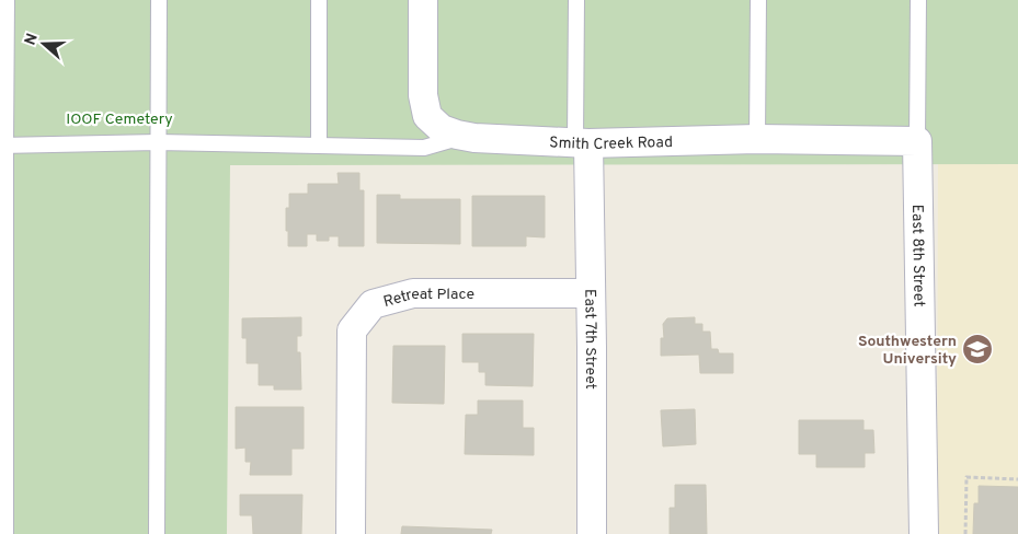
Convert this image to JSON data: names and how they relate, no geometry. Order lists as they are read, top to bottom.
{
  "streets": {
    "street": [
      "Smith Creek Road",
      "East 8th Street",
      "Retreat Place",
      "East 7th Street"
    ]
  },
  "crossings": [
    ["Smith Creek Road", "East 8th Street"],
    ["Smith Creek Road", "East 7th Street"],
    ["Retreat Place", "East 7th Street"]
  ],
  "parks": ["IOOF Cemetery"],
  "places": {
    "school or university": ["Southwestern University"]
  },
  "north": "left"
}
